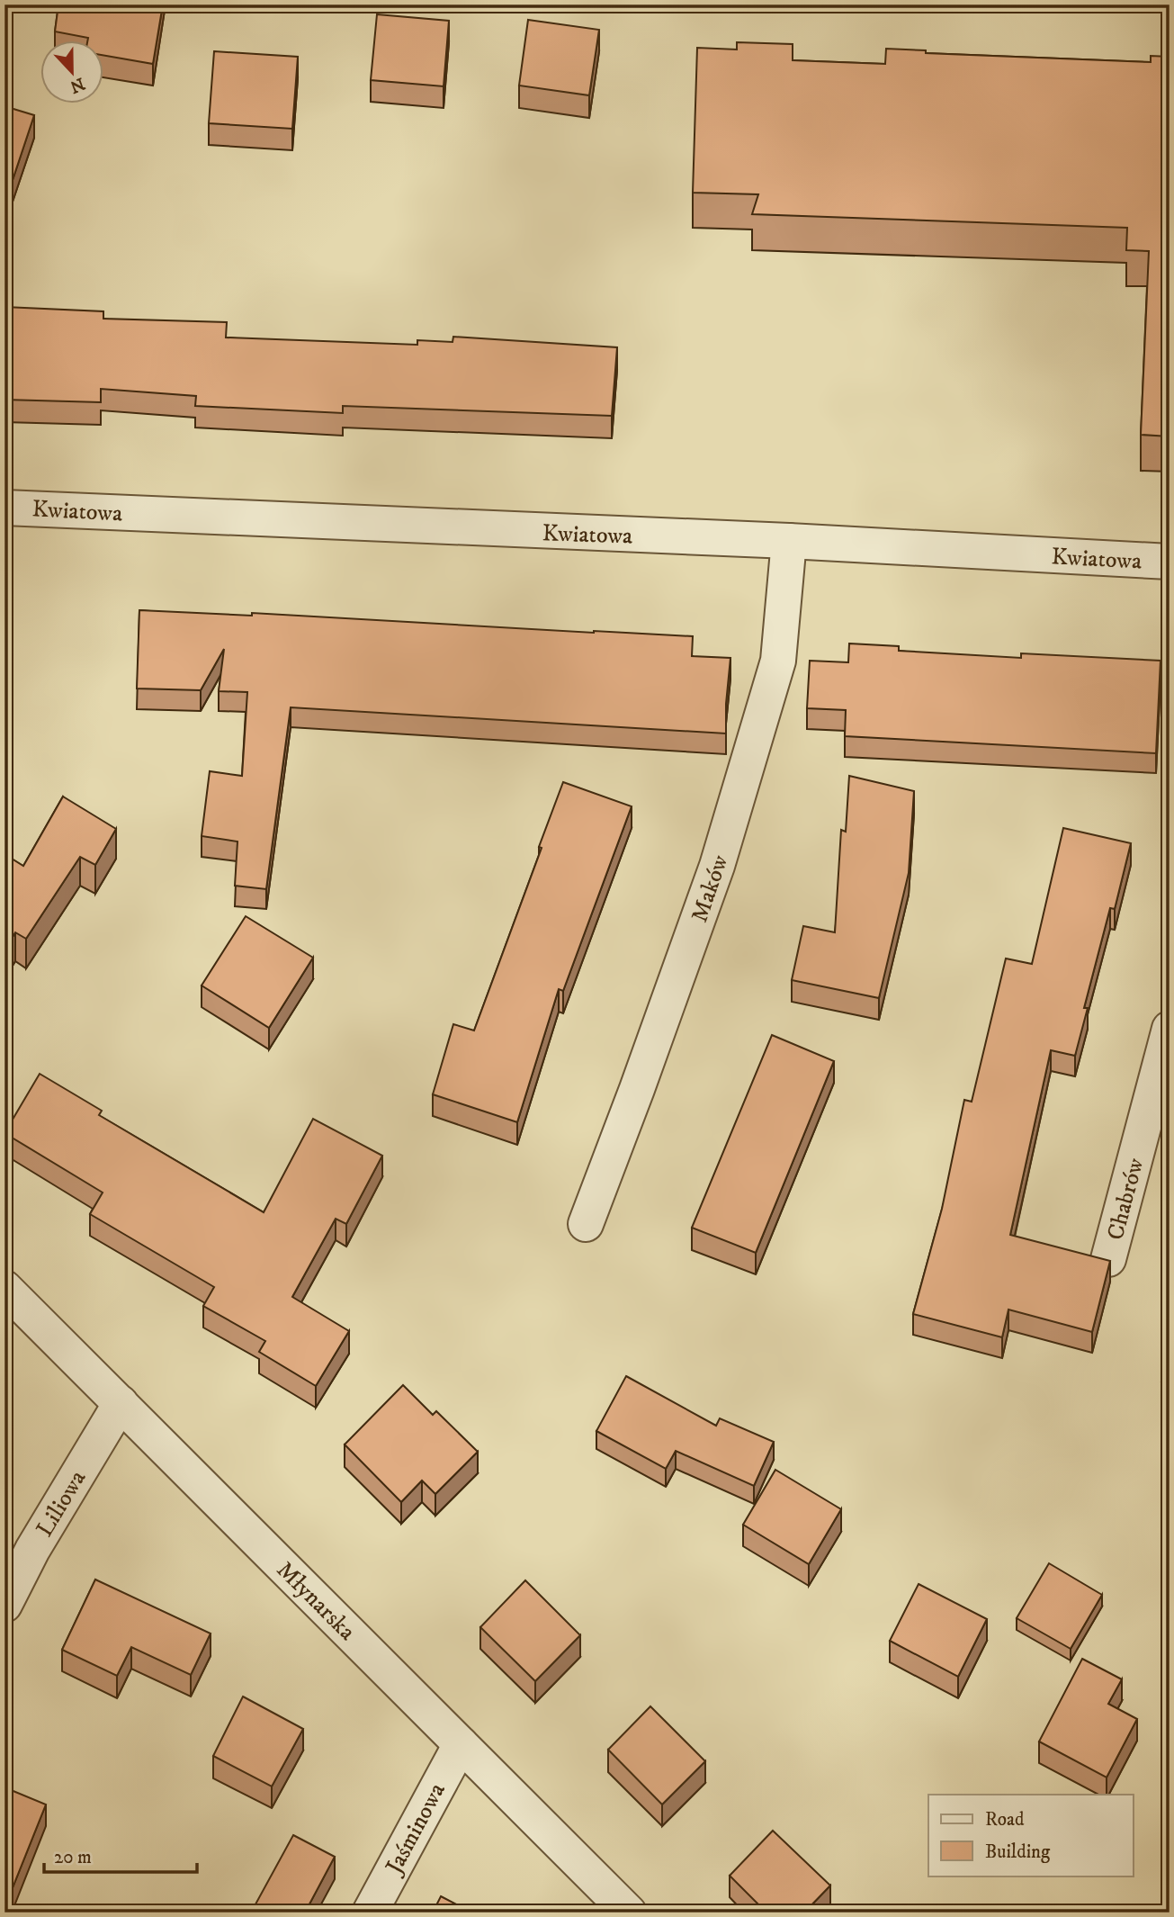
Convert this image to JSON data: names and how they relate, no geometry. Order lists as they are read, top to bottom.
{
  "streets": {
    "street": [
      "Kwiatowa",
      "Maków",
      "Chabrów",
      "Liliowa",
      "Młynarska",
      "Jaśminowa"
    ]
  },
  "crossings": [
    ["Kwiatowa", "Maków"],
    ["Liliowa", "Młynarska"],
    ["Młynarska", "Jaśminowa"]
  ],
  "legend": ["Road", "Building"],
  "scale_bar": "20 m",
  "north": "bottom"
}
